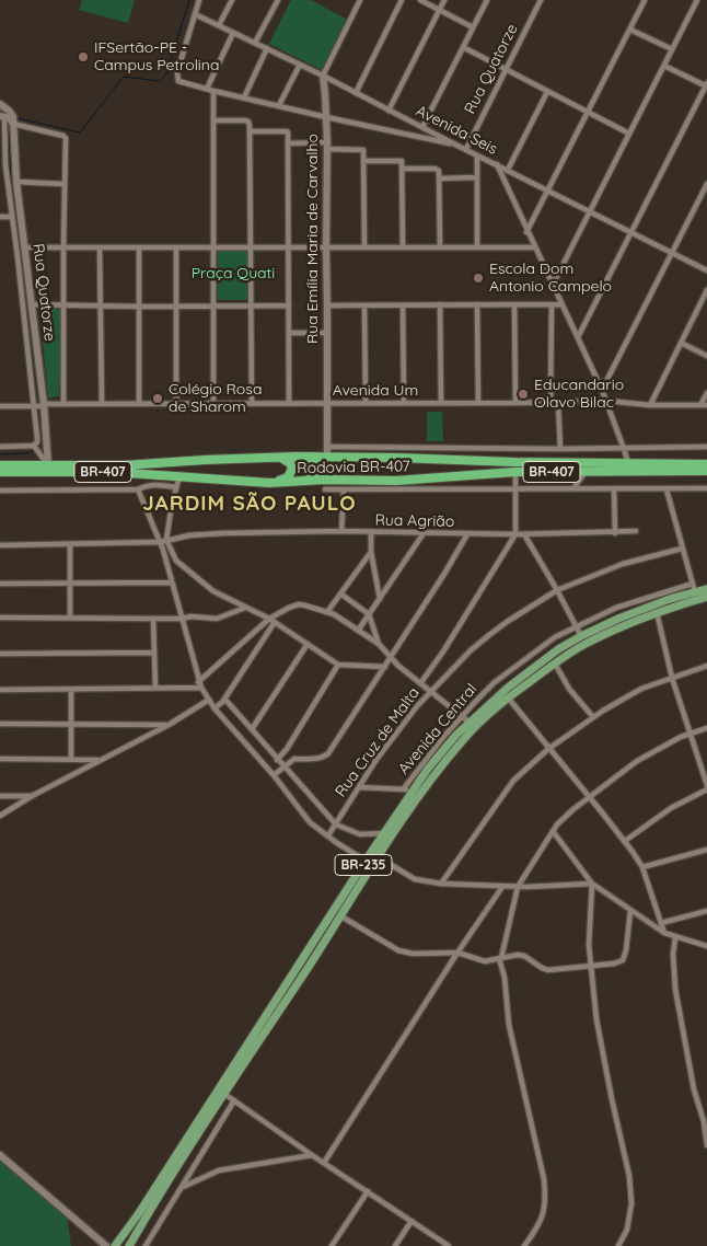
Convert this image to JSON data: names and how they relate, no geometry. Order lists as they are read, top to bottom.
{
  "streets": {
    "highway": ["Rodovia BR-407", "BR-407"],
    "main road": ["BR-235"],
    "street": [
      "Rua Quatorze",
      "Avenida Seis",
      "Rua Emília Maria de Carvalho",
      "Avenida Um",
      "Rua Agrião",
      "Avenida Central",
      "Rua Cruz de Malta"
    ]
  },
  "crossings": [
    ["Rua Quatorze", "Avenida Seis"],
    ["Rua Quatorze", "Avenida Um"],
    ["Rua Quatorze", "Rodovia BR-407"],
    ["Avenida Seis", "Rua Emília Maria de Carvalho"],
    ["Rua Emília Maria de Carvalho", "Avenida Um"],
    ["Rua Emília Maria de Carvalho", "Rodovia BR-407"],
    ["Rodovia BR-407", "BR-407"],
    ["Avenida Central", "BR-235"]
  ],
  "districts": ["JARDIM SÃO PAULO"],
  "parks": ["Praça Quati"],
  "places": [
    "IFSertão-PE - Campus Petrolina",
    "Escola Dom Antonio Campelo",
    "Educandario Olavo Bilac",
    "Colégio Rosa de Sharom"
  ]
}
